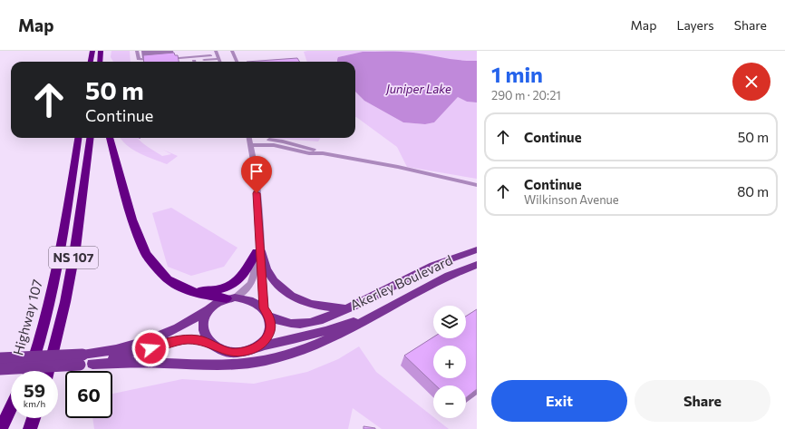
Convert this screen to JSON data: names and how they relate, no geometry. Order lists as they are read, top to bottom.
{
  "streets": {
    "highway": ["NS 107", "Highway 107"],
    "main road": ["Akerley Boulevard"]
  },
  "water": ["Juniper Lake"],
  "page": {
    "header": "Map",
    "nav": ["Map", "Layers", "Share"],
    "heading": ["1 min", "290 m · 20:21"],
    "turn": ["50 m", "Continue"],
    "list": [
      {
        "name": "Continue",
        "value": "50 m"
      },
      {
        "name": "Continue",
        "note": "Wilkinson Avenue",
        "value": "80 m"
      }
    ],
    "map_buttons": ["+", "−"],
    "speed": "59 km/h",
    "limit": "60",
    "buttons": ["Exit", "Share"]
  }
}
